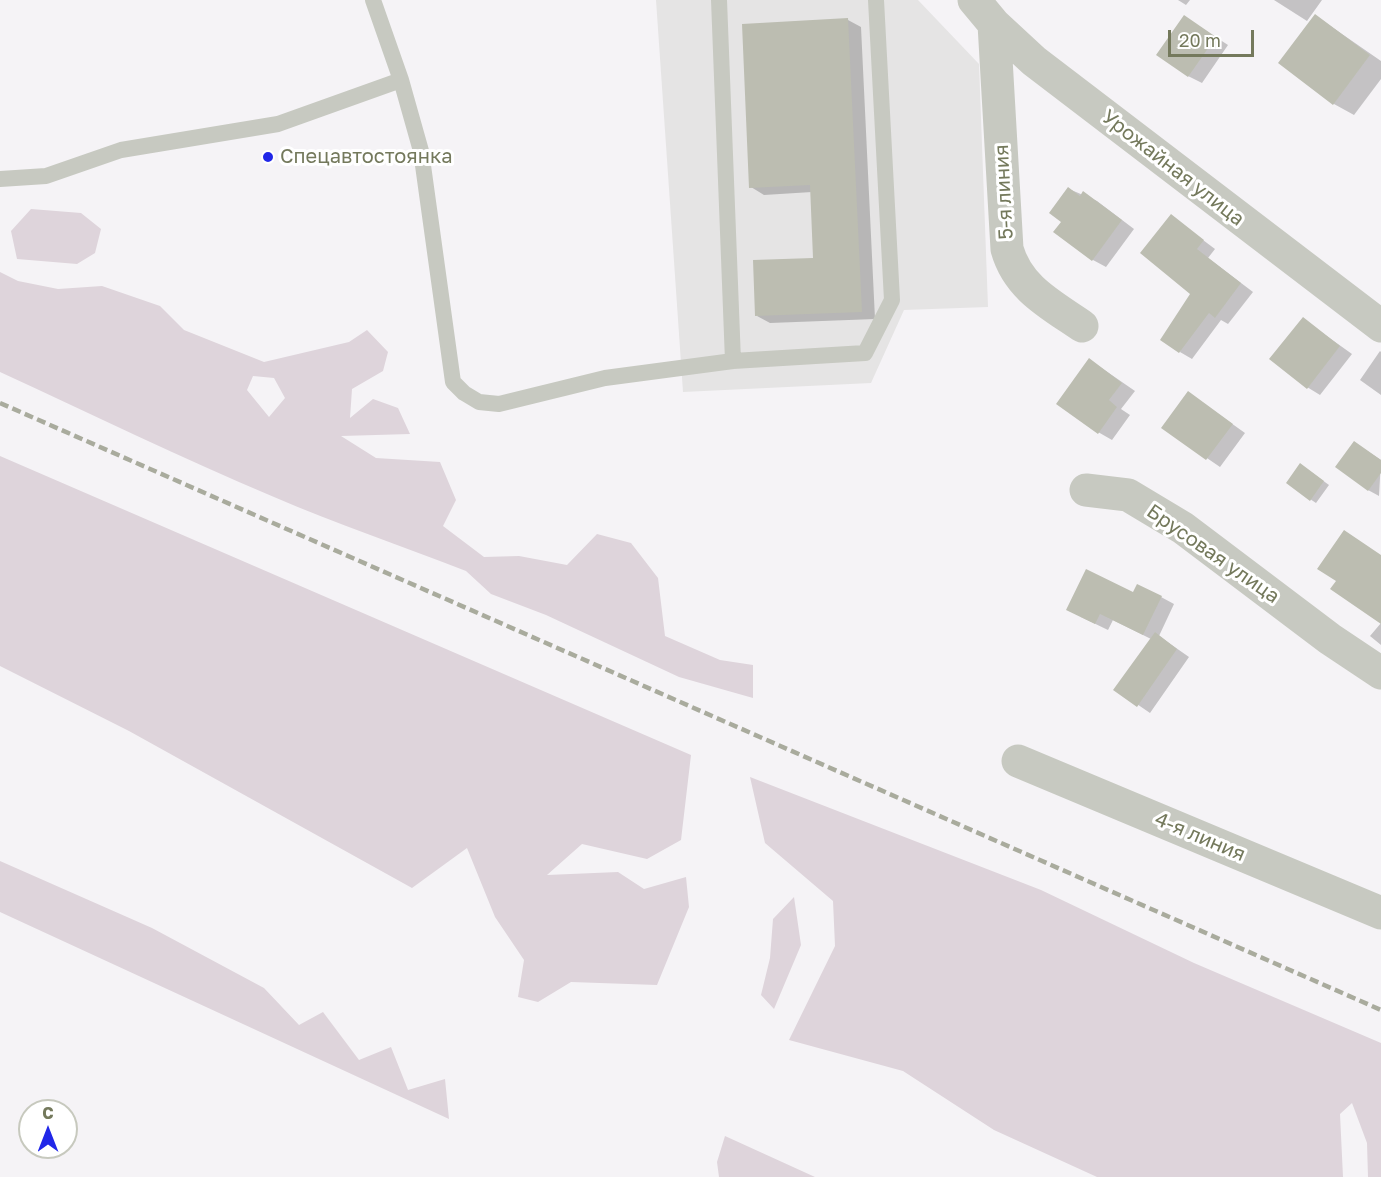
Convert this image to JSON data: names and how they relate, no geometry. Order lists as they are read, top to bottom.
{
  "streets": {
    "street": [
      "Урожайная улица",
      "5-я линия",
      "Брусовая улица",
      "4-я линия"
    ]
  },
  "crossings": [
    ["Урожайная улица", "5-я линия"]
  ],
  "places": ["Спецавтостоянка"],
  "scale_bar": "20 m",
  "north": "top"
}
